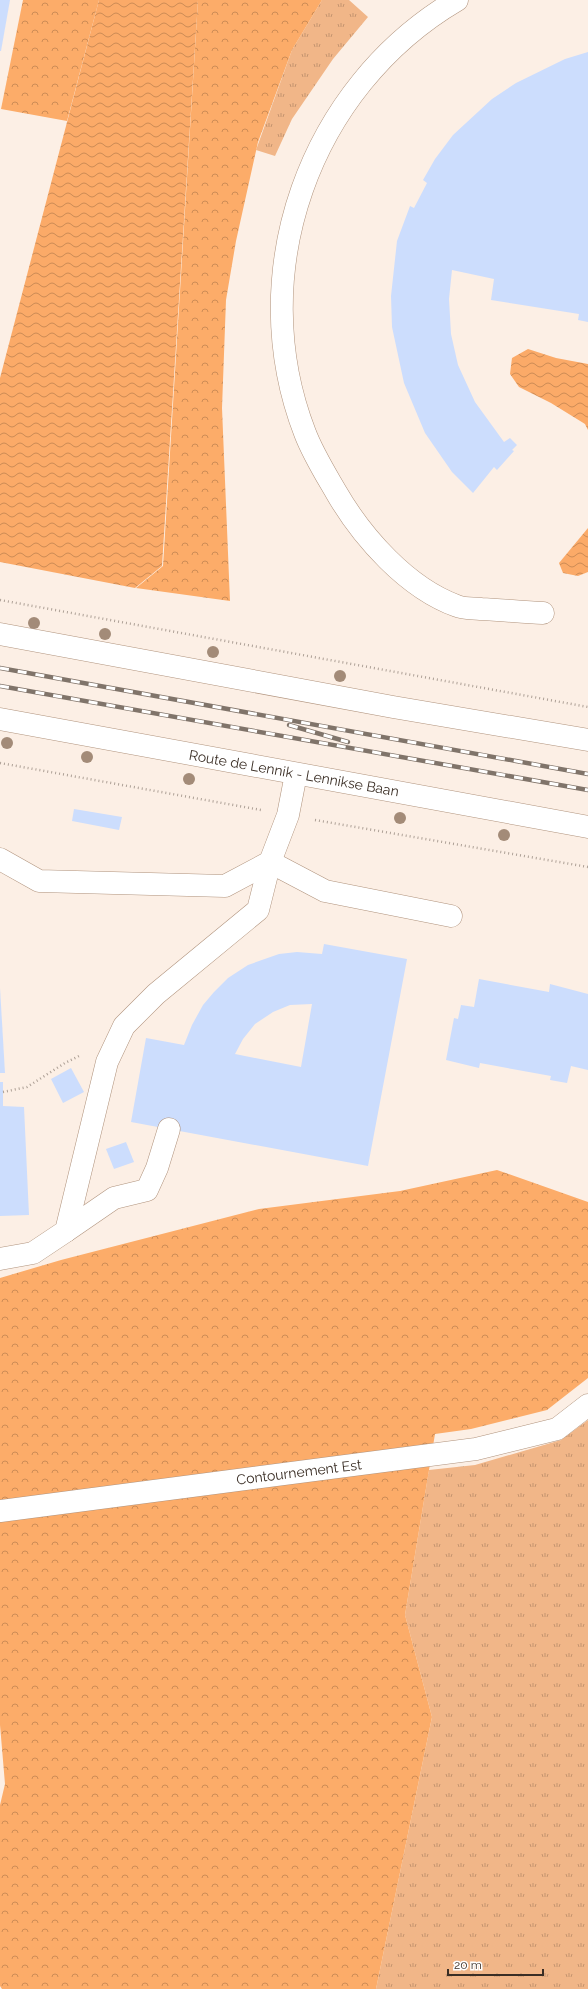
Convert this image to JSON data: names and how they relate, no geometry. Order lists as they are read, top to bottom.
{
  "streets": {
    "main road": ["Route de Lennik - Lennikse Baan", "Contournement Est"]
  },
  "scale_bar": "20 m"
}
